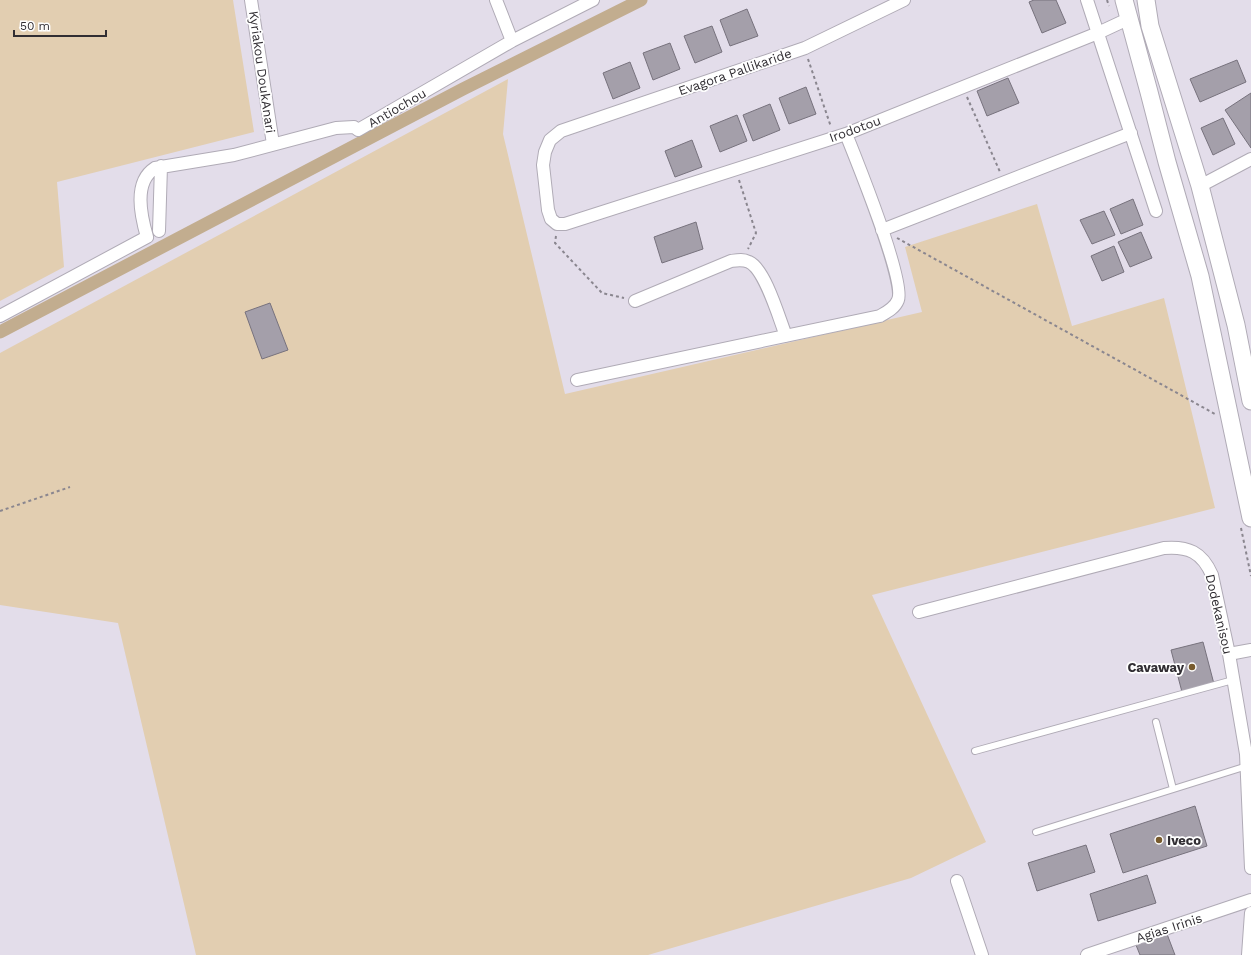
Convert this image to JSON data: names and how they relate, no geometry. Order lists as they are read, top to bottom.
{
  "streets": {
    "street": [
      "Kyriakou DoukAnari",
      "Evagora Pallikaride",
      "Antiochou",
      "Irodotou",
      "Dodekanisou",
      "Agias Irinis"
    ]
  },
  "crossings": [
    ["Kyriakou DoukAnari", "Antiochou"],
    ["Evagora Pallikaride", "Irodotou"]
  ],
  "places": ["Cavaway", "Iveco"],
  "scale_bar": "50 m"
}
